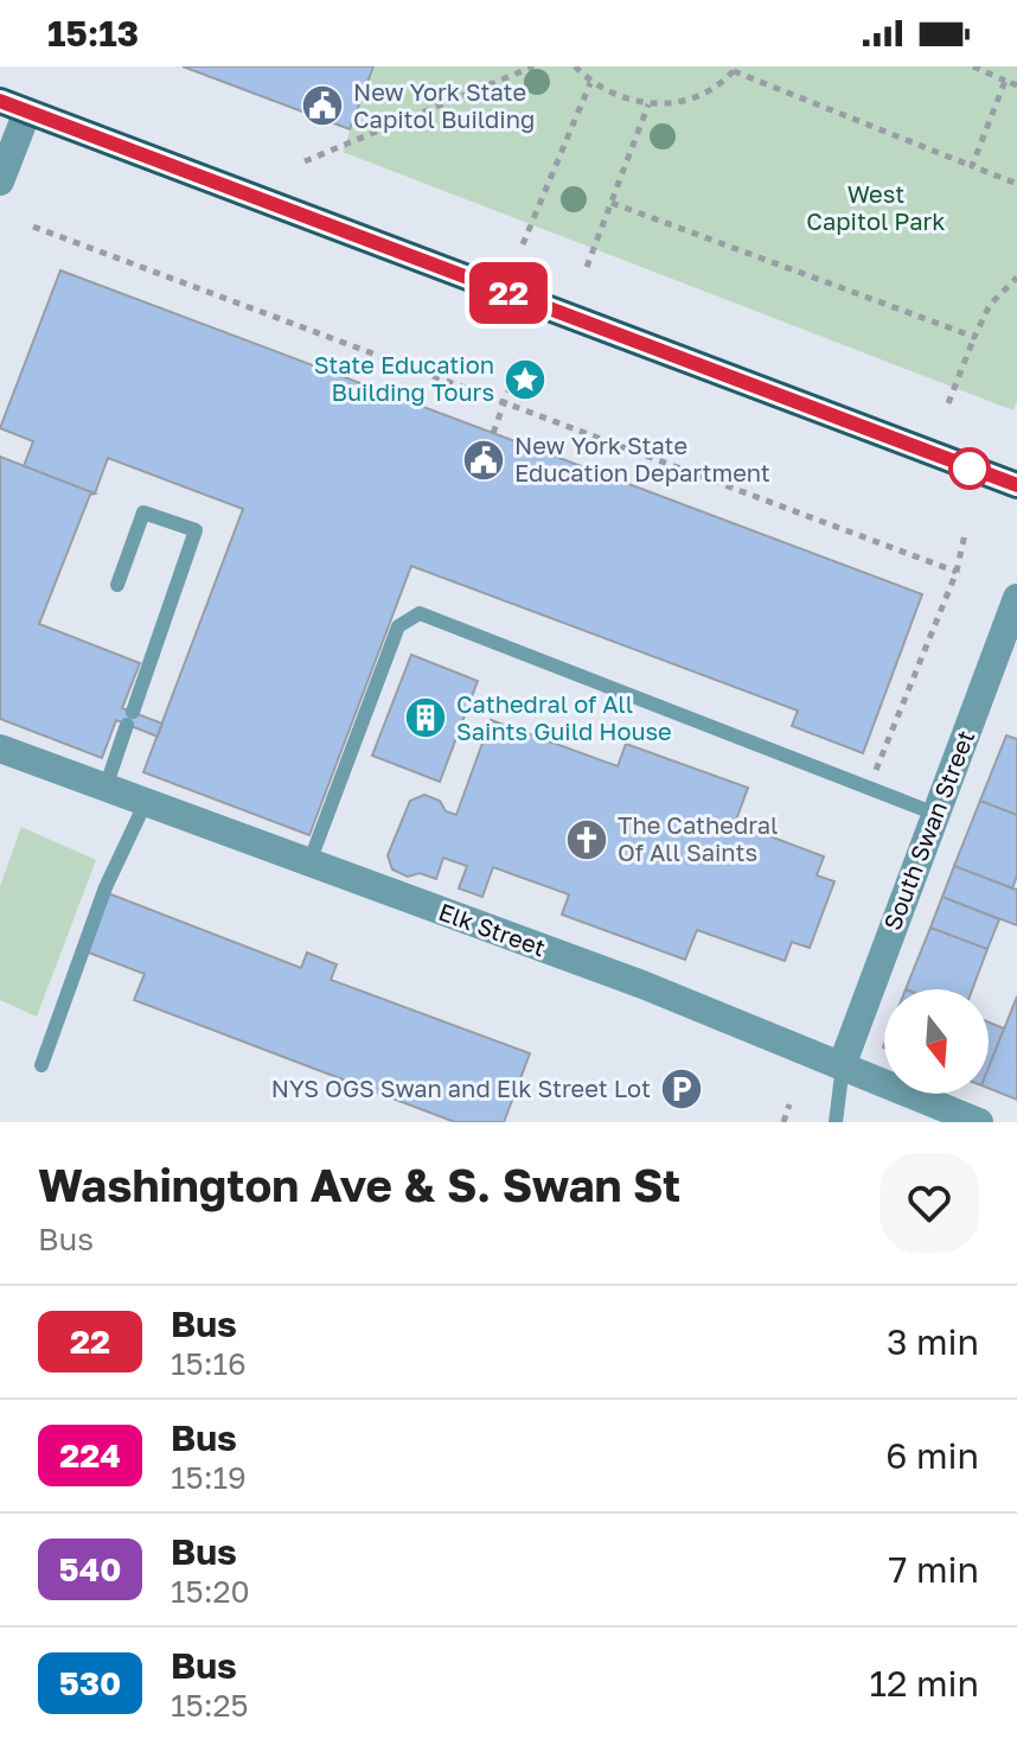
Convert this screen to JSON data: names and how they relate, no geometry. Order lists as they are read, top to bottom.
{
  "streets": {
    "street": ["South Swan Street", "Elk Street"]
  },
  "crossings": [
    ["South Swan Street", "Elk Street"]
  ],
  "parks": ["West Capitol Park"],
  "places": {
    "public building": ["New York State Capitol Building", "New York State Education Department"],
    "place": ["State Education Building Tours"],
    "building": ["Cathedral of All Saints Guild House"],
    "church": ["The Cathedral Of All Saints"],
    "parking": ["NYS OGS Swan and Elk Street Lot"]
  },
  "lines": ["bus line 22"],
  "north": "bottom",
  "page": {
    "status": "15:13",
    "on_map": "22",
    "heading": ["Washington Ave & S. Swan St", "Bus"],
    "list": [
      {
        "mark": "22",
        "name": "Bus",
        "note": "15:16",
        "value": "3 min"
      },
      {
        "mark": "224",
        "name": "Bus",
        "note": "15:19",
        "value": "6 min"
      },
      {
        "mark": "540",
        "name": "Bus",
        "note": "15:20",
        "value": "7 min"
      },
      {
        "mark": "530",
        "name": "Bus",
        "note": "15:25",
        "value": "12 min"
      }
    ]
  }
}
